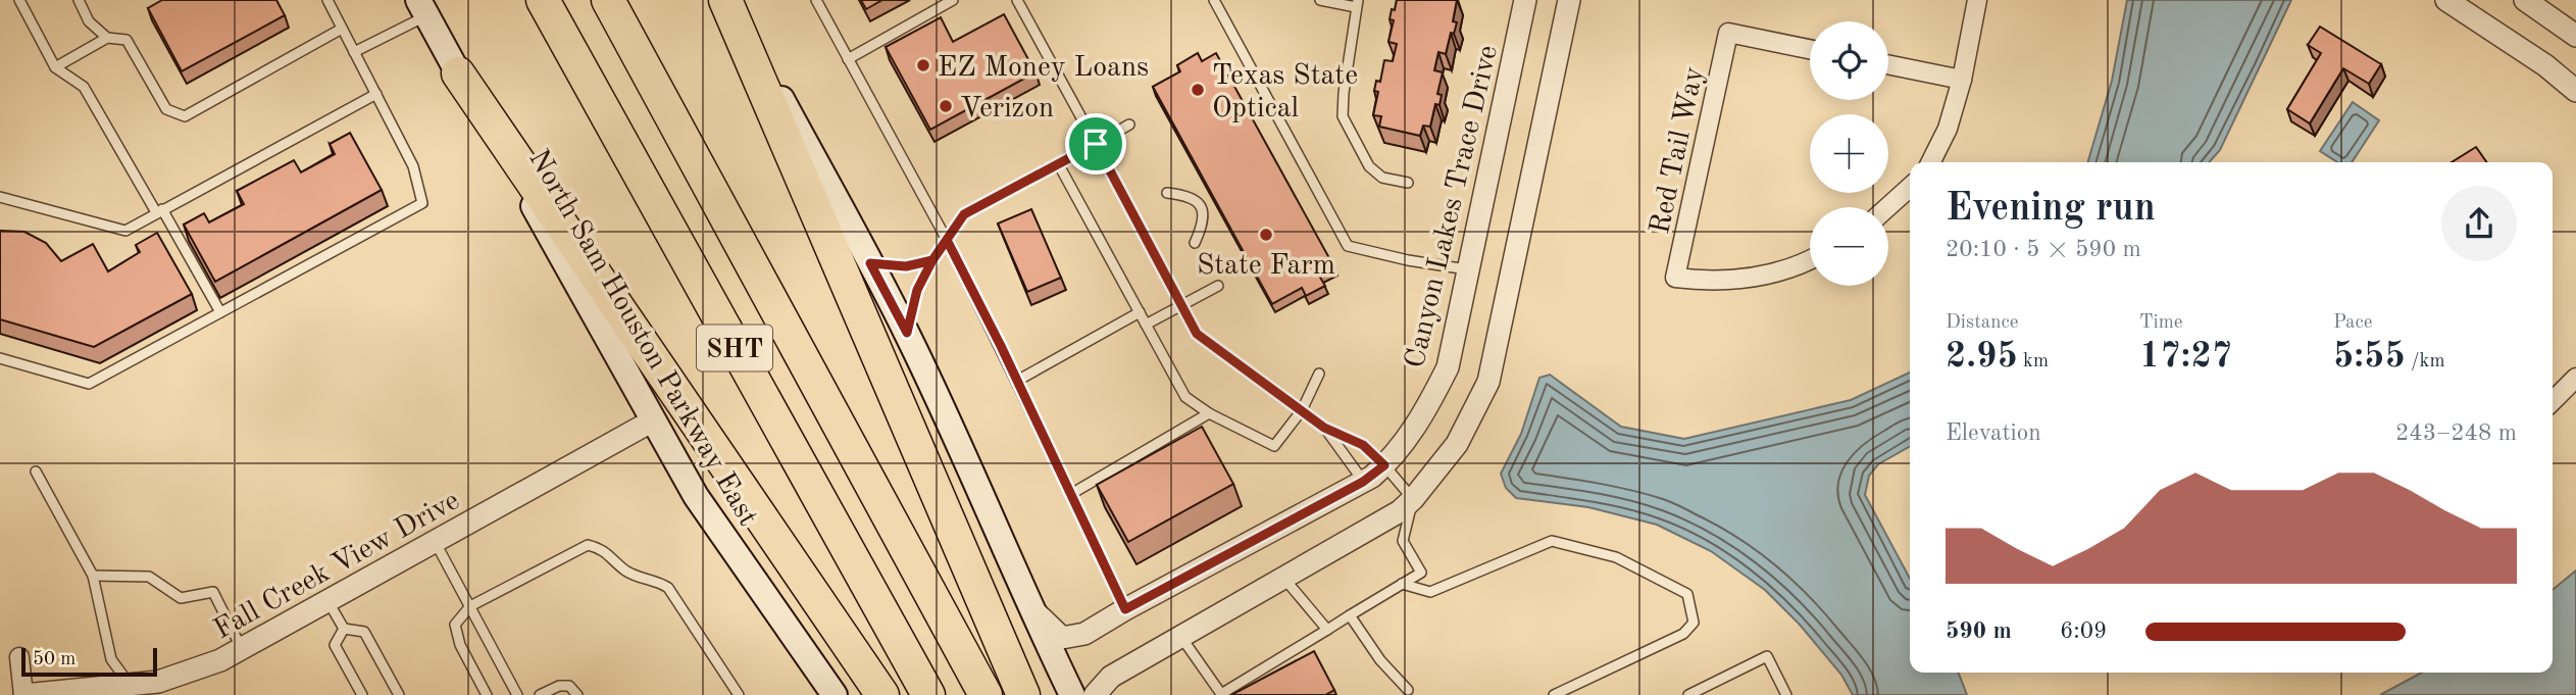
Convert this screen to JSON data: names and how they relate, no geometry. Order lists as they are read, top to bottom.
{
  "streets": {
    "highway": ["SHT"],
    "main road": ["North Sam Houston Parkway East"],
    "street": ["Red Tail Way", "Canyon Lakes Trace Drive", "Fall Creek View Drive"]
  },
  "crossings": [
    ["North Sam Houston Parkway East", "Fall Creek View Drive"]
  ],
  "places": [
    "EZ Money Loans",
    "Texas State Optical",
    "Verizon",
    "State Farm"
  ],
  "scale_bar": "50 m",
  "page": {
    "map_buttons": ["+", "−"],
    "heading": ["Evening run", "20:10 · 5 × 590 m"],
    "stats": [
      ["Distance", "2.95 km"],
      ["Time", "17:27"],
      ["Pace", "5:55 /km"]
    ],
    "chart": ["Elevation", "243–248 m"],
    "list": [
      {
        "name": "590 m",
        "note": "6:09"
      }
    ],
    "scale": "50 m"
  }
}
